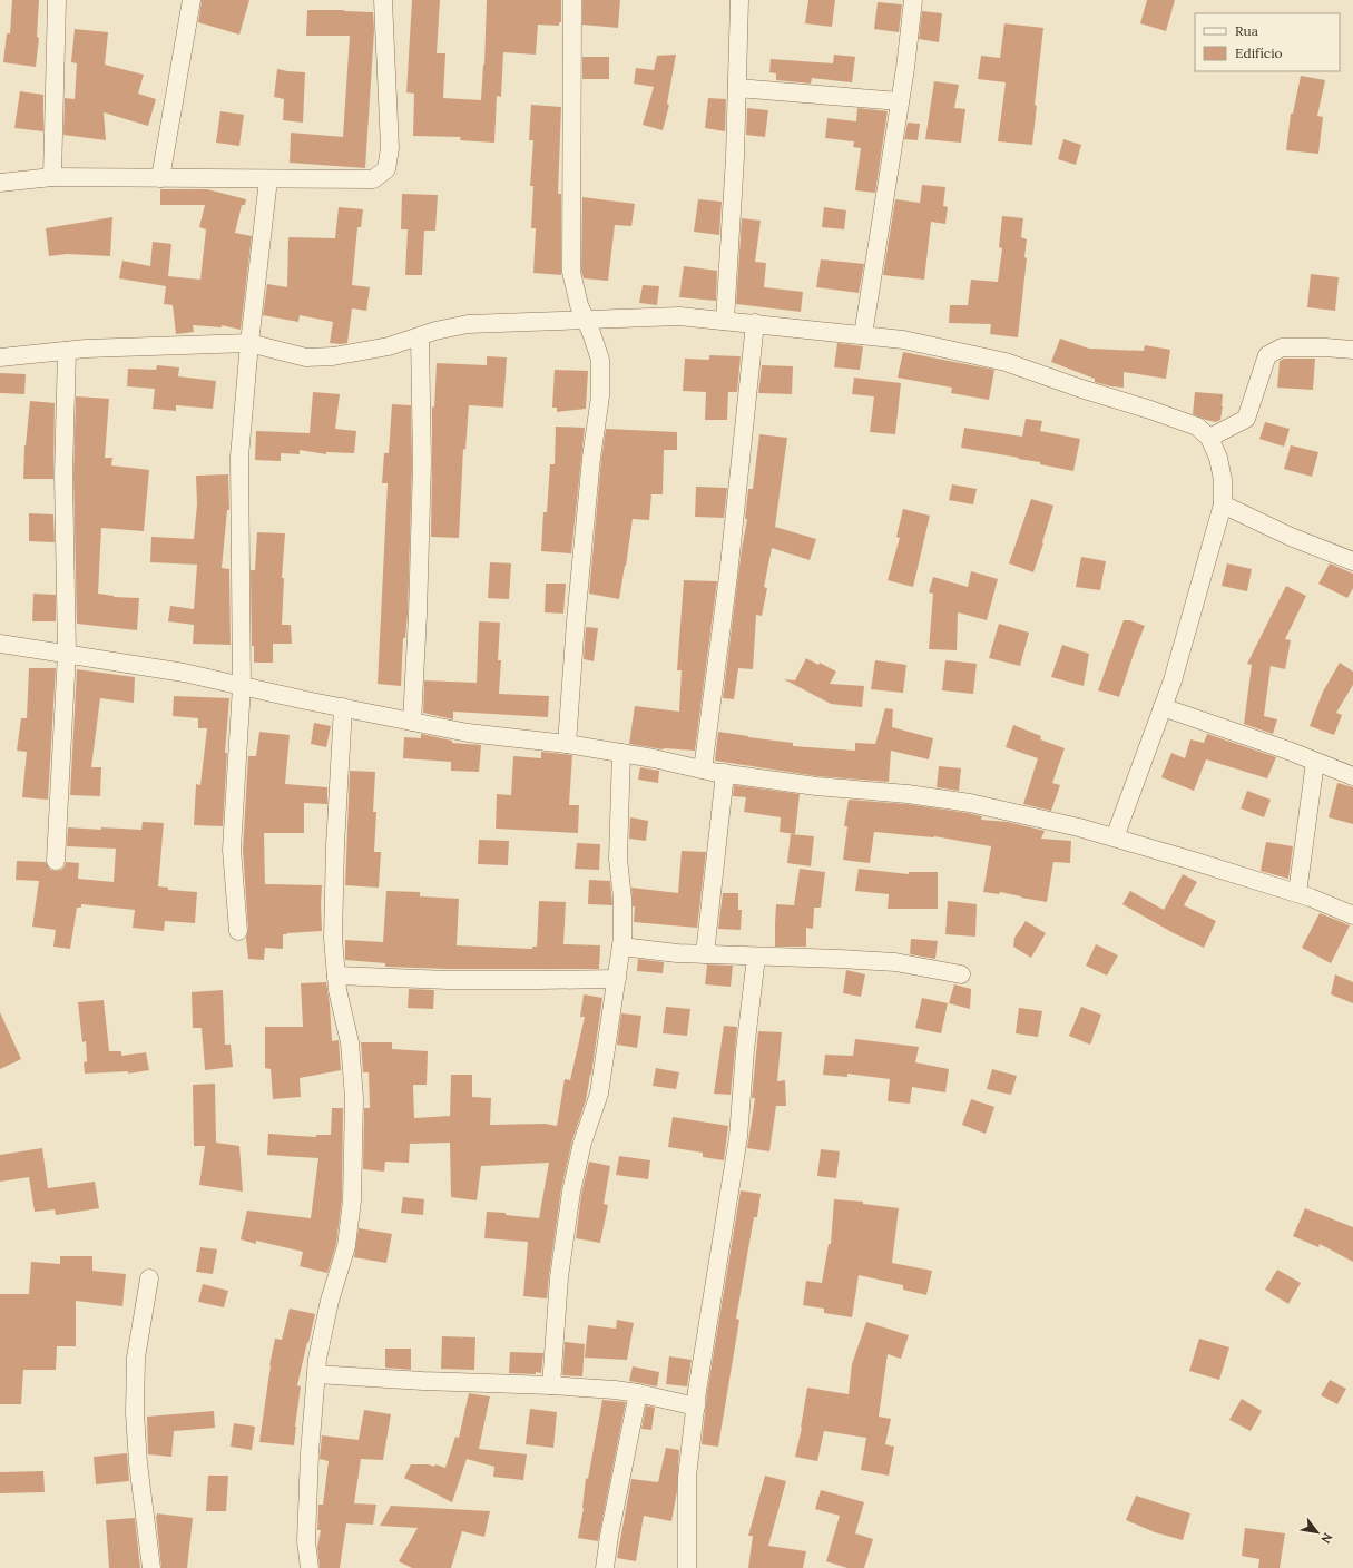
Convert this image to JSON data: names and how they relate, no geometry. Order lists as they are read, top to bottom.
{
  "legend": ["Rua", "Edifício"],
  "north": "bottom right"
}
